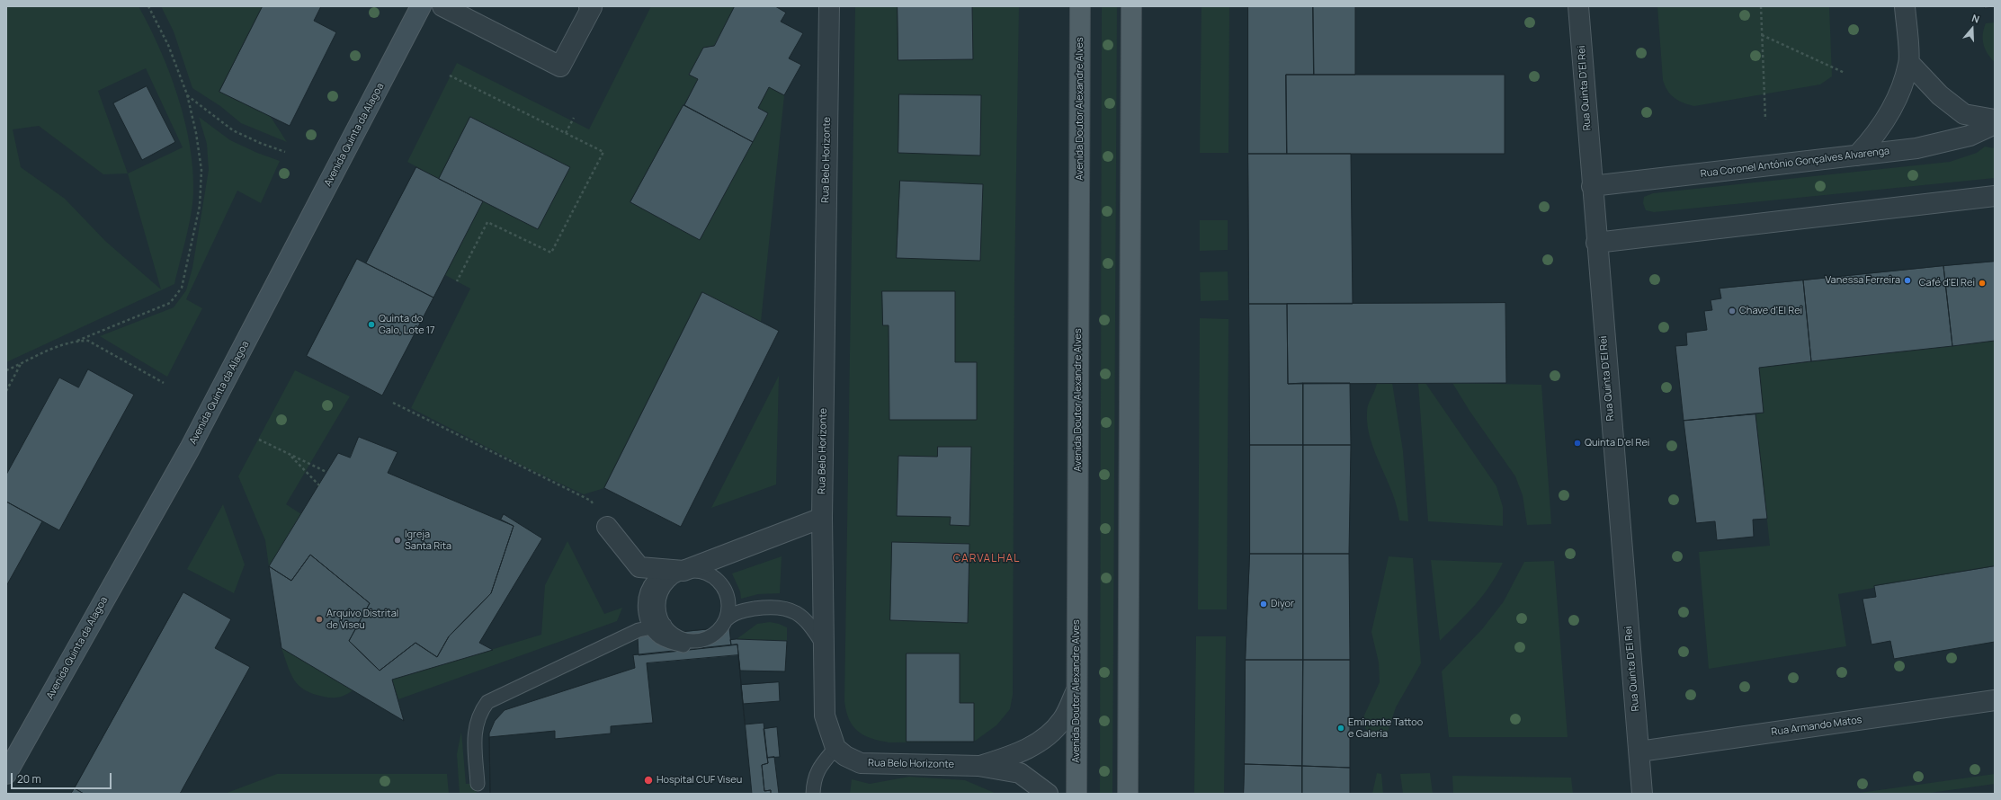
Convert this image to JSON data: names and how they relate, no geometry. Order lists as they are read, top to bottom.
{
  "streets": {
    "main road": ["Avenida Doutor Alexandre Alves"],
    "street": [
      "Rua Quinta D'El Rei",
      "Avenida Quinta da Alagoa",
      "Rua Belo Horizonte",
      "Rua Coronel António Gonçalves Alvarenga",
      "Rua Armando Matos"
    ]
  },
  "crossings": [
    ["Rua Quinta D'El Rei", "Rua Coronel António Gonçalves Alvarenga"],
    ["Rua Quinta D'El Rei", "Rua Armando Matos"],
    ["Avenida Doutor Alexandre Alves", "Rua Belo Horizonte"]
  ],
  "districts": ["CARVALHAL"],
  "places": [
    "Vanessa Ferreira",
    "Café d'El Rei",
    "Chave d'El Rei",
    "Quinta do Galo, Lote 17",
    "Quinta D'el Rei",
    "Igreja Santa Rita",
    "Diyor",
    "Arquivo Distrital de Viseu",
    "Eminente Tattoo e Galeria",
    "Hospital CUF Viseu"
  ],
  "scale_bar": "20 m",
  "north": "top"
}
